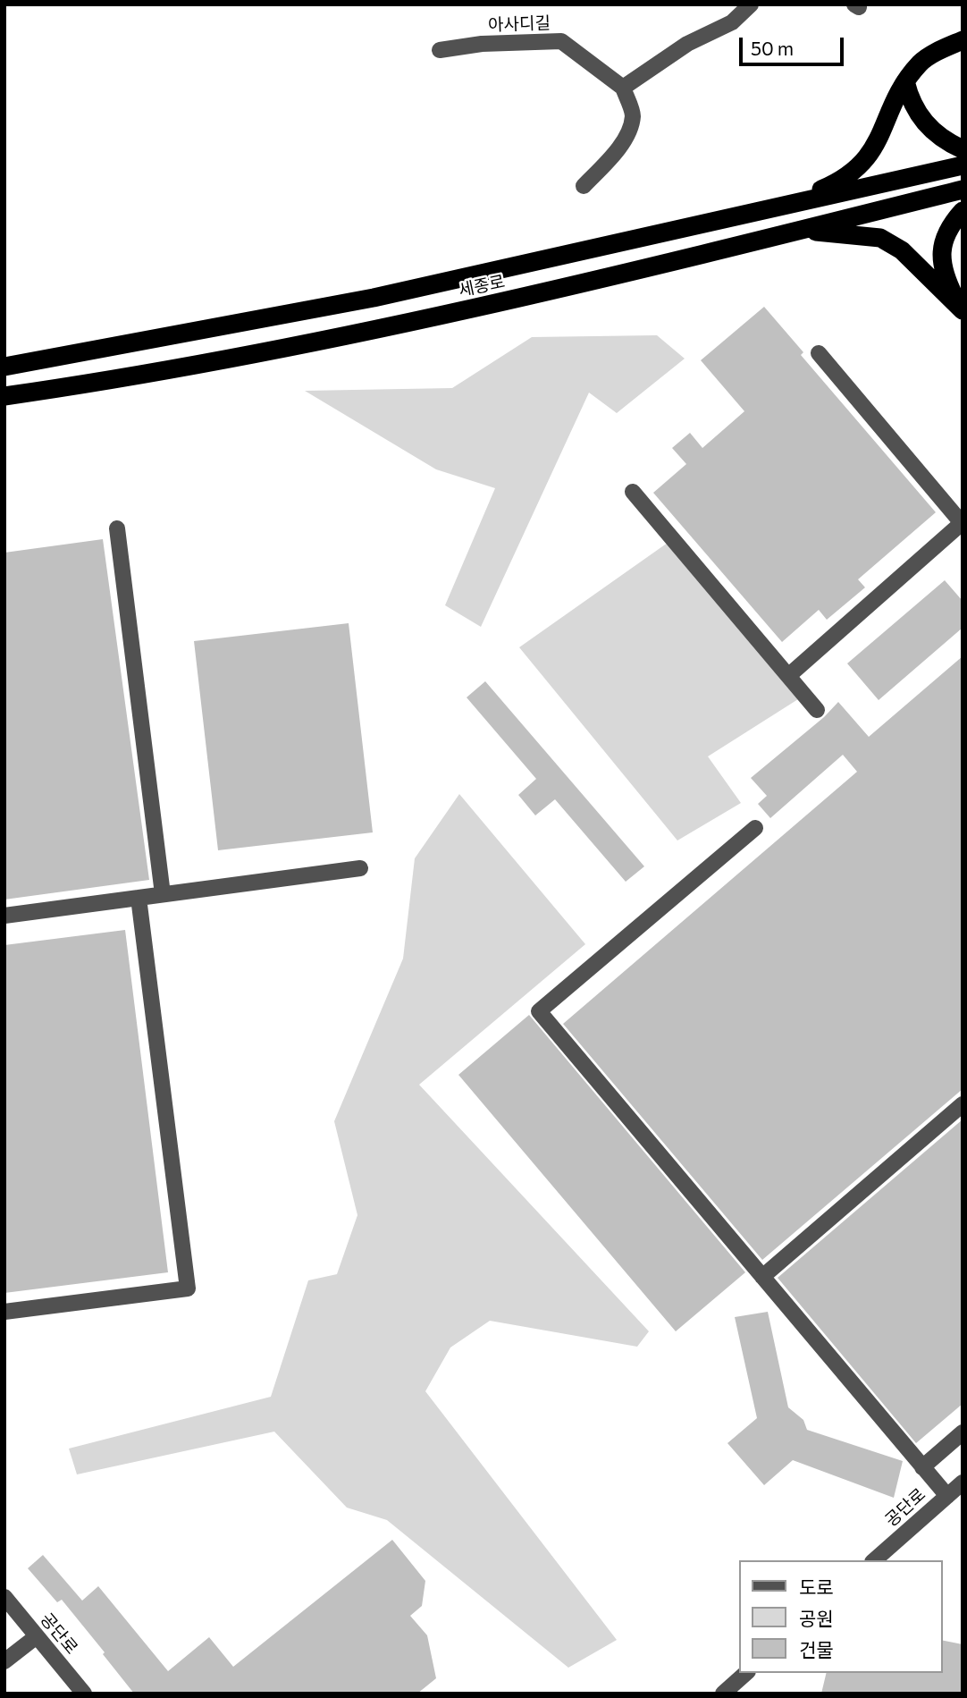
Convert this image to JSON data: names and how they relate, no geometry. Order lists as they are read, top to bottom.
{
  "streets": {
    "highway": ["세종로"],
    "street": ["아사디길", "공단로"]
  },
  "legend": ["도로", "공원", "건물"],
  "scale_bar": "50 m"
}
